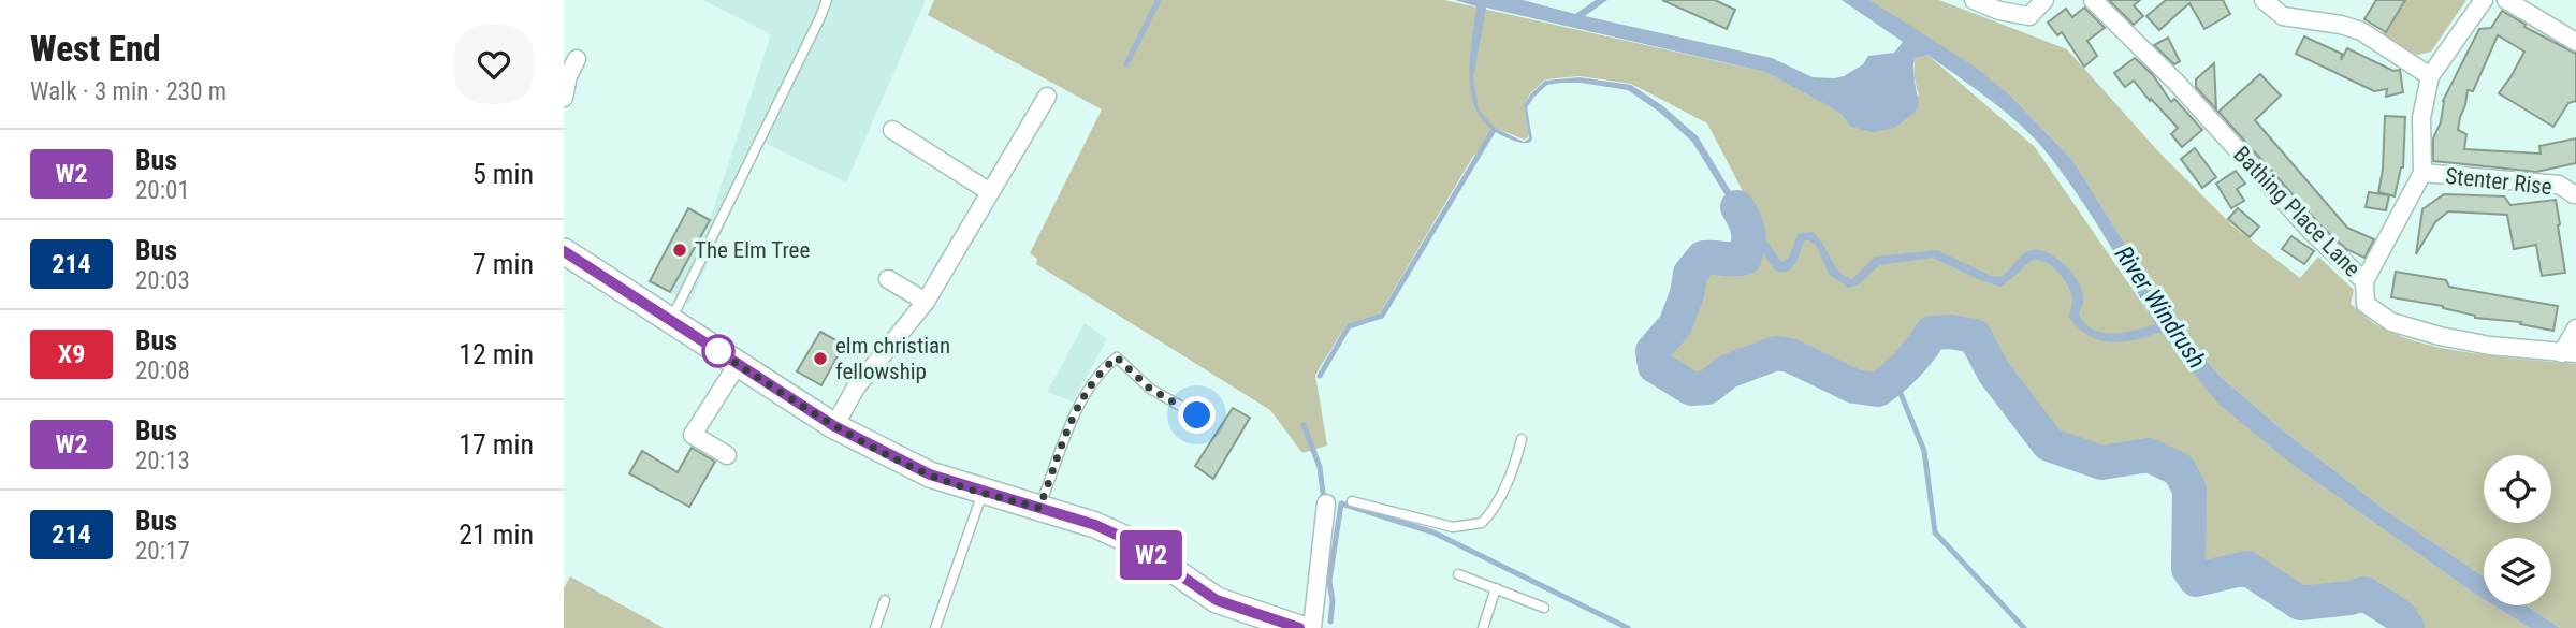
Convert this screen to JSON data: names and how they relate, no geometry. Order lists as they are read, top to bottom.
{
  "streets": {
    "street": ["Stenter Rise", "Bathing Place Lane"]
  },
  "water": ["River Windrush"],
  "places": ["The Elm Tree", "elm christian fellowship"],
  "lines": ["bus line W2"],
  "page": {
    "heading": ["West End", "Walk · 3 min · 230 m"],
    "on_map": "W2",
    "list": [
      {
        "mark": "W2",
        "name": "Bus",
        "note": "20:01",
        "value": "5 min"
      },
      {
        "mark": "214",
        "name": "Bus",
        "note": "20:03",
        "value": "7 min"
      },
      {
        "mark": "X9",
        "name": "Bus",
        "note": "20:08",
        "value": "12 min"
      },
      {
        "mark": "W2",
        "name": "Bus",
        "note": "20:13",
        "value": "17 min"
      },
      {
        "mark": "214",
        "name": "Bus",
        "note": "20:17",
        "value": "21 min"
      }
    ]
  }
}
